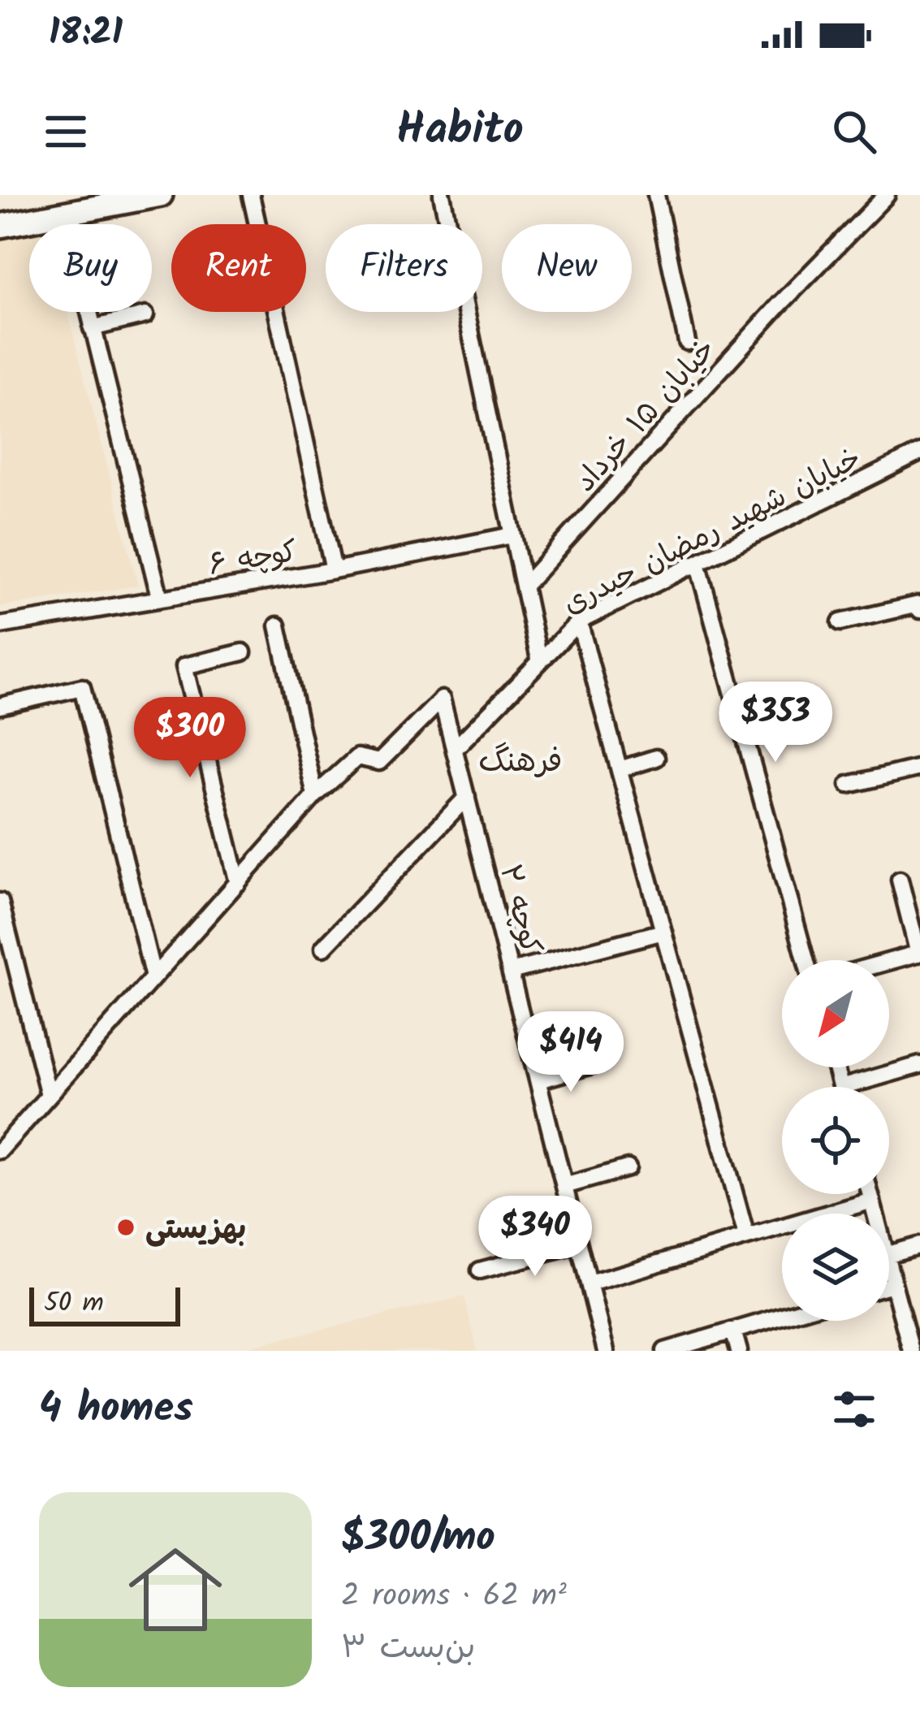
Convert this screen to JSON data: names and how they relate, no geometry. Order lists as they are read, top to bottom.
{
  "streets": {
    "street": [
      "خیابان ۱۵ خرداد",
      "خیابان شهید رمضان حیدری",
      "کوچه ۶",
      "کوچه ۲"
    ]
  },
  "crossings": [
    ["خیابان شهید رمضان حیدری", "کوچه ۲"]
  ],
  "districts": ["فرهنگ"],
  "places": ["بهزیستی"],
  "scale_bar": "50 m",
  "north": "bottom left",
  "page": {
    "status": "18:21",
    "header": "Habito",
    "chip": [
      "Buy",
      "Rent",
      "Filters",
      "New"
    ],
    "price": [
      "$353",
      "$300",
      "$414",
      "$340"
    ],
    "scale": "50 m",
    "heading": "4 homes",
    "list": [
      {
        "name": "$300/mo",
        "note": "2 rooms · 62 m² · بن‌بست ۳"
      }
    ]
  }
}
